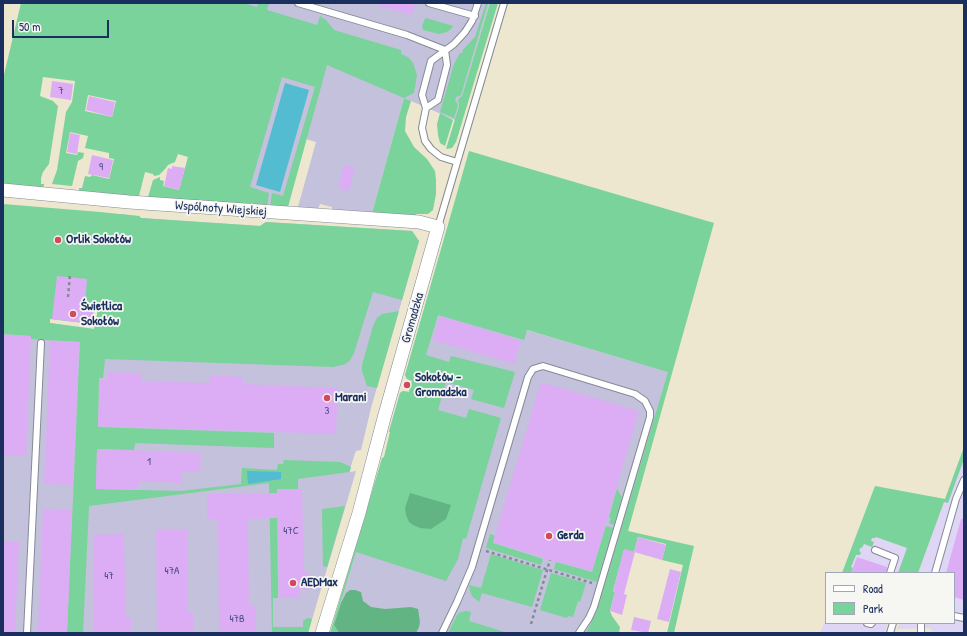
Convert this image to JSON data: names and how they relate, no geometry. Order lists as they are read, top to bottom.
{
  "streets": {
    "street": ["Wspólnoty Wiejskiej", "Gromadzka"]
  },
  "crossings": [
    ["Wspólnoty Wiejskiej", "Gromadzka"]
  ],
  "places": [
    "Orlik Sokołów",
    "Świetlica Sokołów",
    "Sokołów - Gromadzka",
    "Marani",
    "Gerda",
    "AEDMax"
  ],
  "house_numbers": [
    "7",
    "9",
    "3",
    "1",
    "47C",
    "47A",
    "47",
    "47B"
  ],
  "legend": ["Road", "Park"],
  "scale_bar": "50 m"
}
